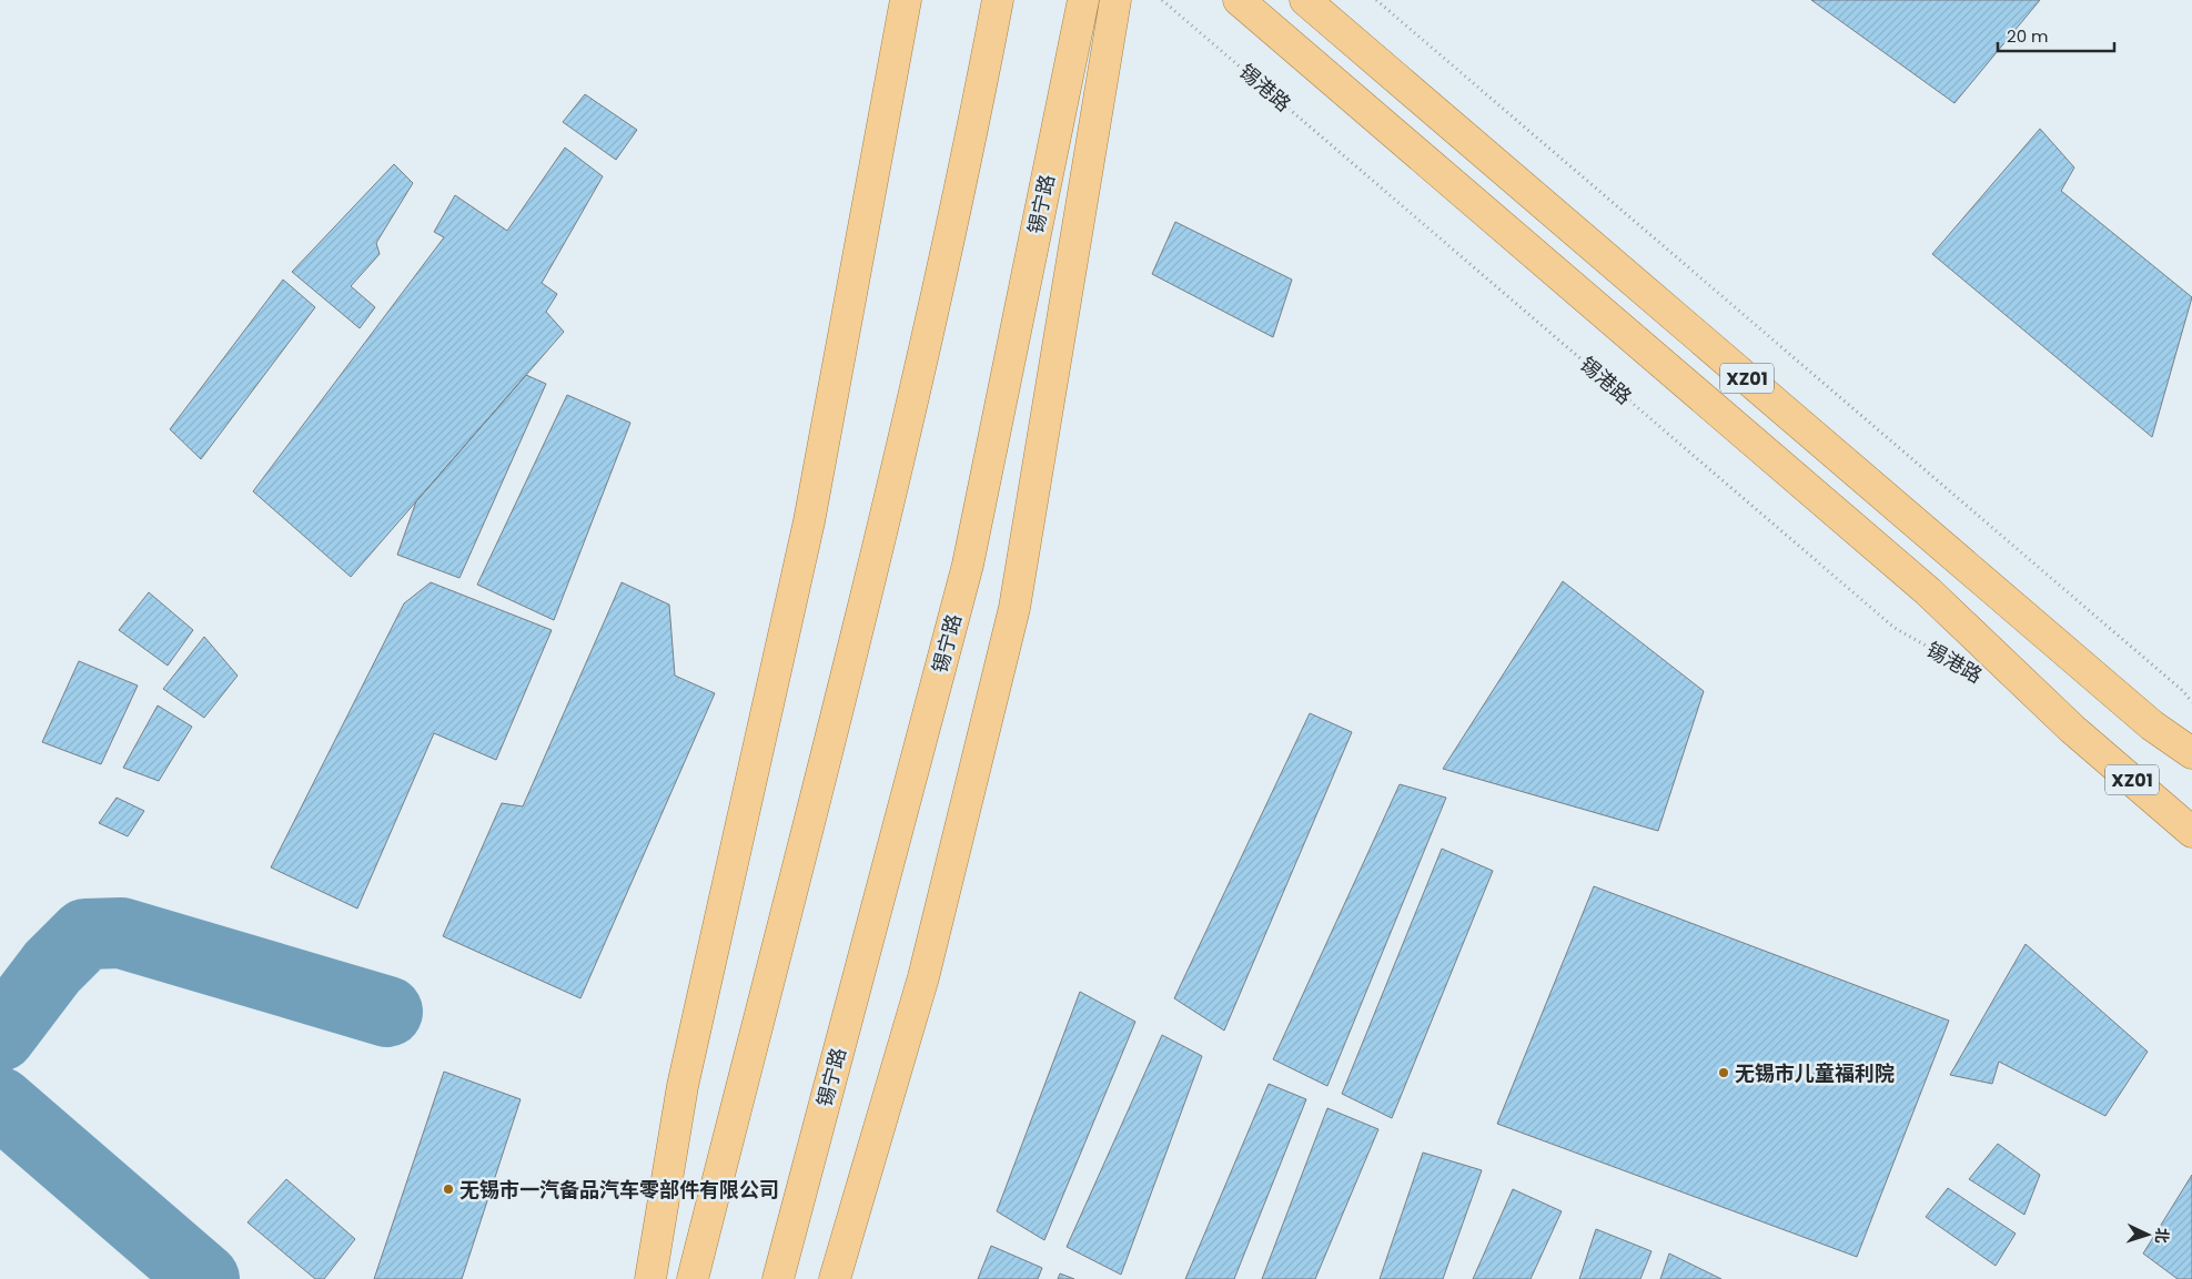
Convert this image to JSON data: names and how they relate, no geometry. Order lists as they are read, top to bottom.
{
  "streets": {
    "main road": ["锡港路", "锡宁路", "XZ01"]
  },
  "places": ["无锡市儿童福利院", "无锡市一汽备品汽车零部件有限公司"],
  "scale_bar": "20 m",
  "north": "right"
}
